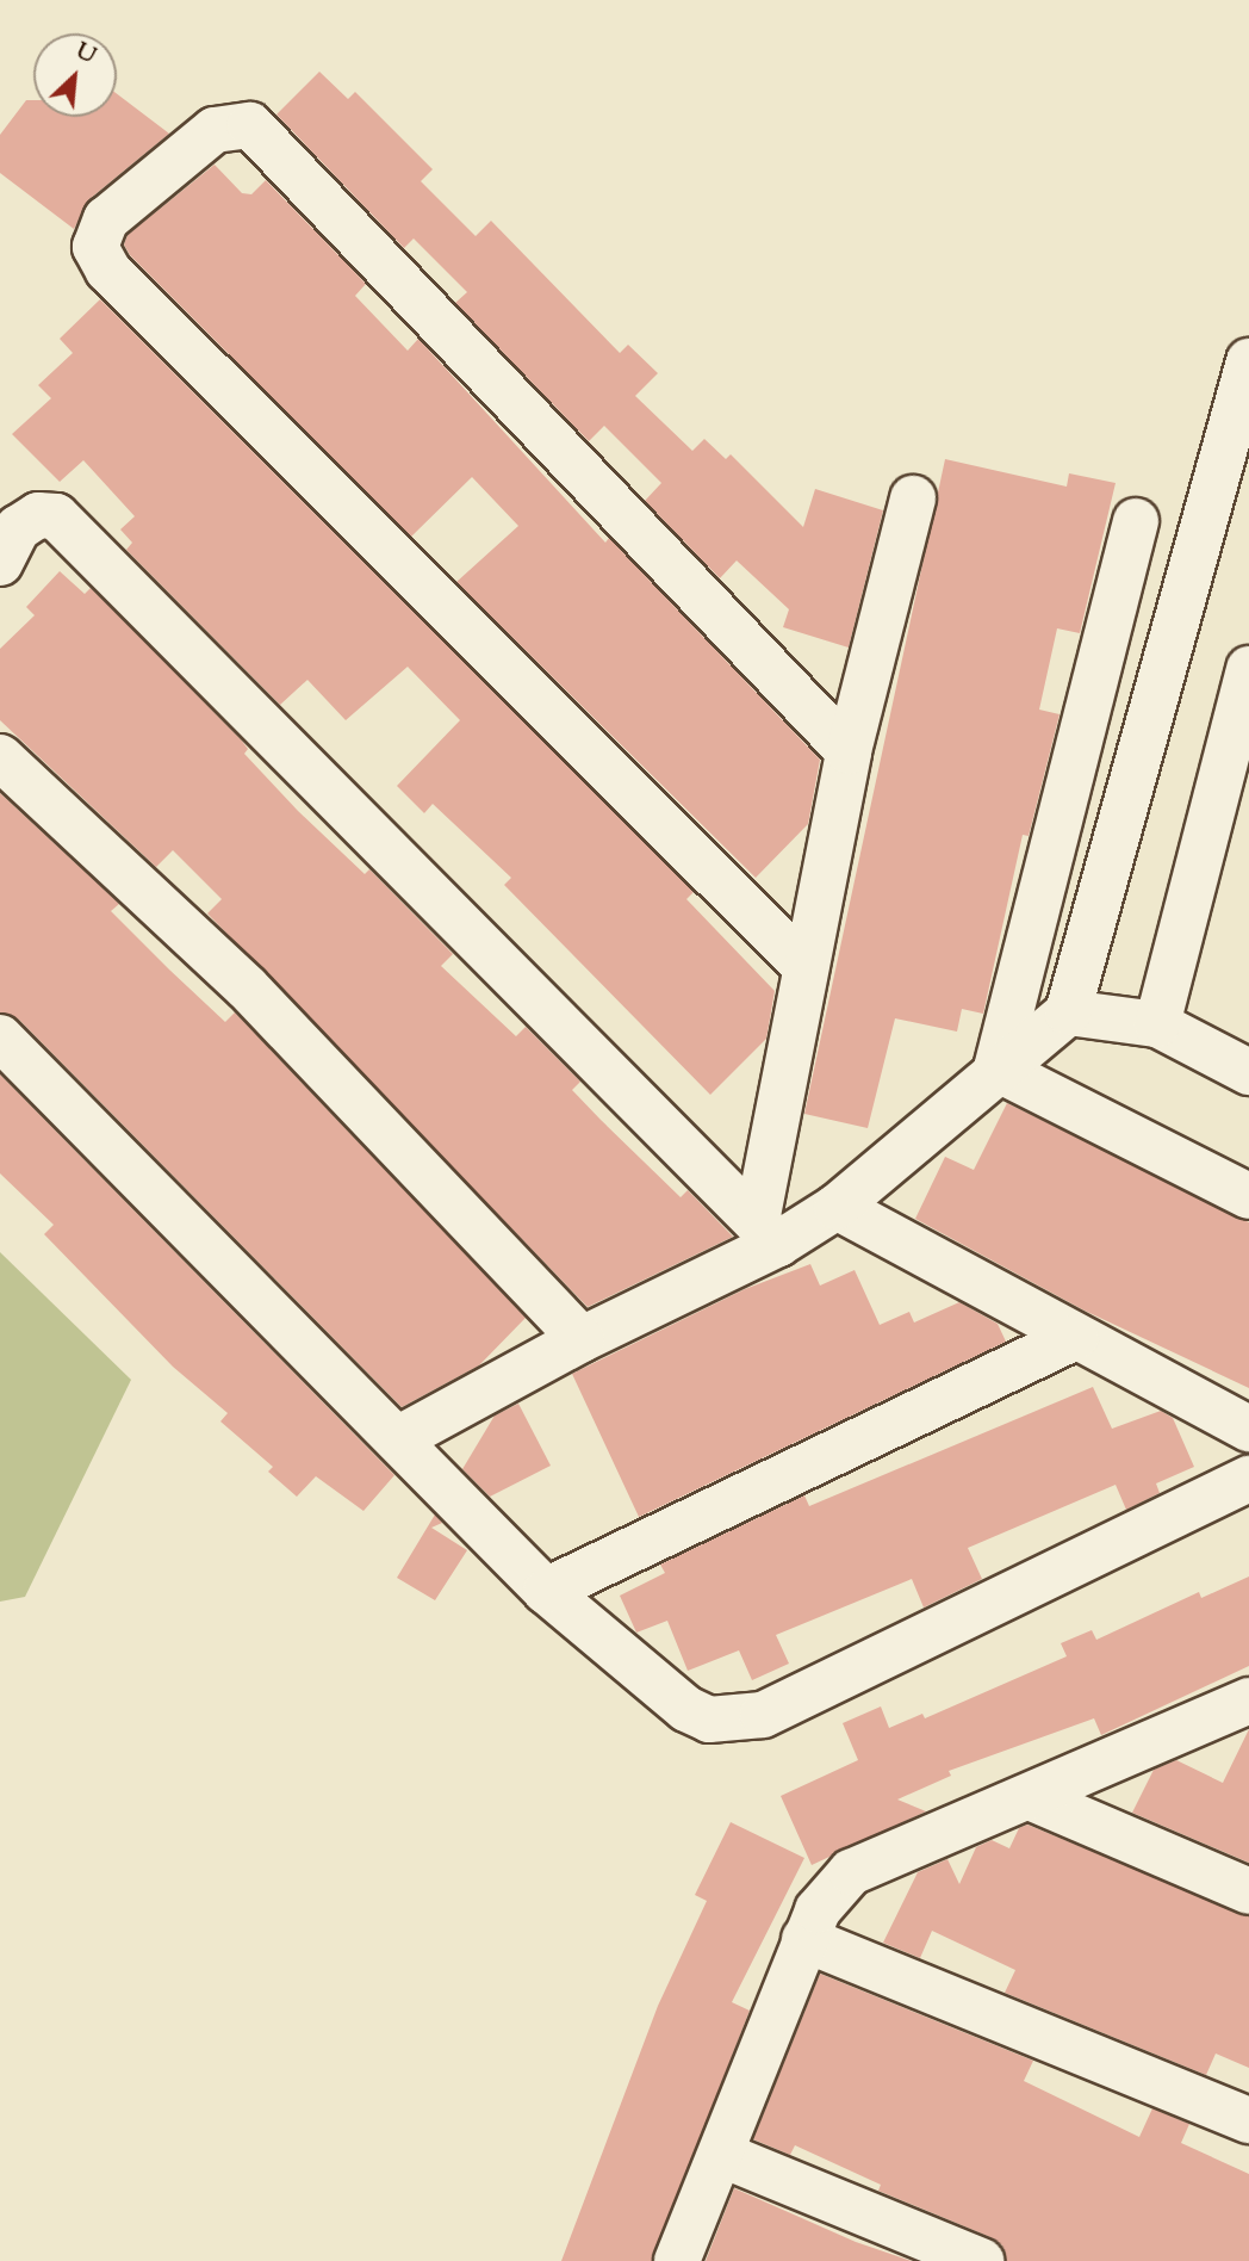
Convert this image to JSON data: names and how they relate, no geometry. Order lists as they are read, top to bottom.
{
  "north": "top right"
}
